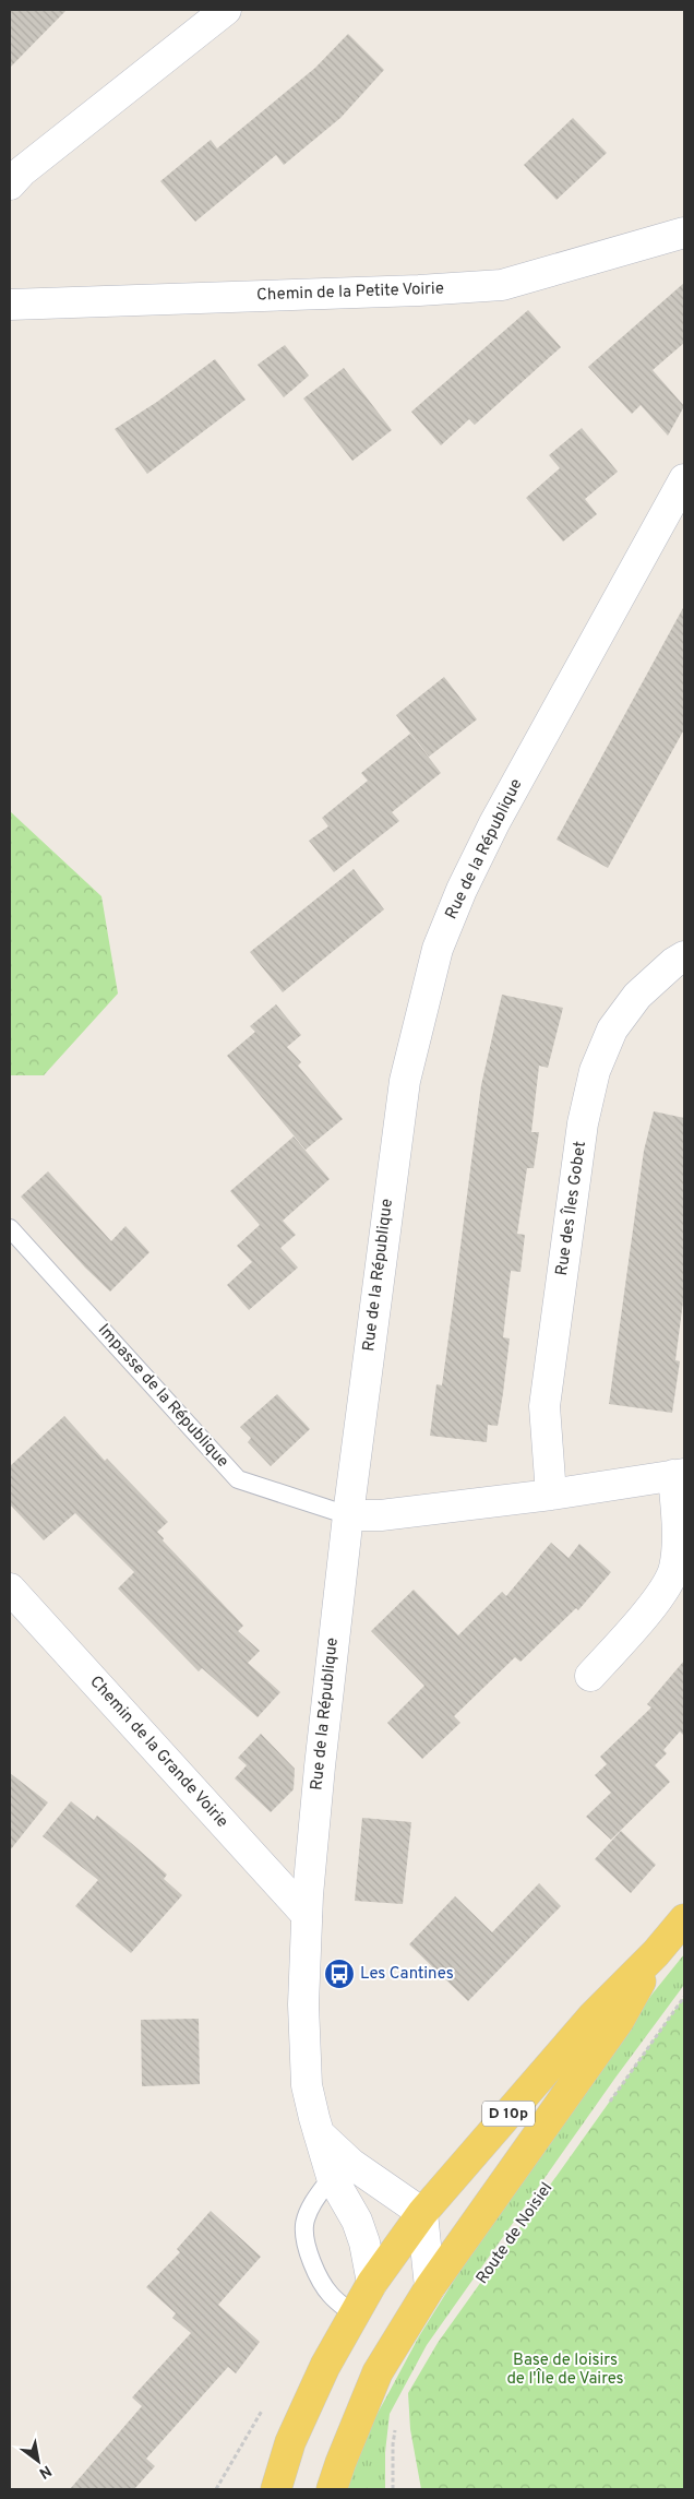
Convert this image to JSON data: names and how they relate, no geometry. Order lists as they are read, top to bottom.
{
  "streets": {
    "main road": ["D 10p"],
    "street": [
      "Chemin de la Petite Voirie",
      "Rue de la République",
      "Rue des Îles Gobet",
      "Chemin de la Grande Voirie"
    ],
    "lane": ["Impasse de la République"]
  },
  "crossings": [
    ["Rue de la République", "Impasse de la République"],
    ["Rue de la République", "Chemin de la Grande Voirie"],
    ["Rue de la République", "D 10p"]
  ],
  "parks": ["Base de loisirs de l'Île de Vaires"],
  "places": {
    "bus stop": ["Les Cantines"]
  },
  "north": "bottom right"
}
